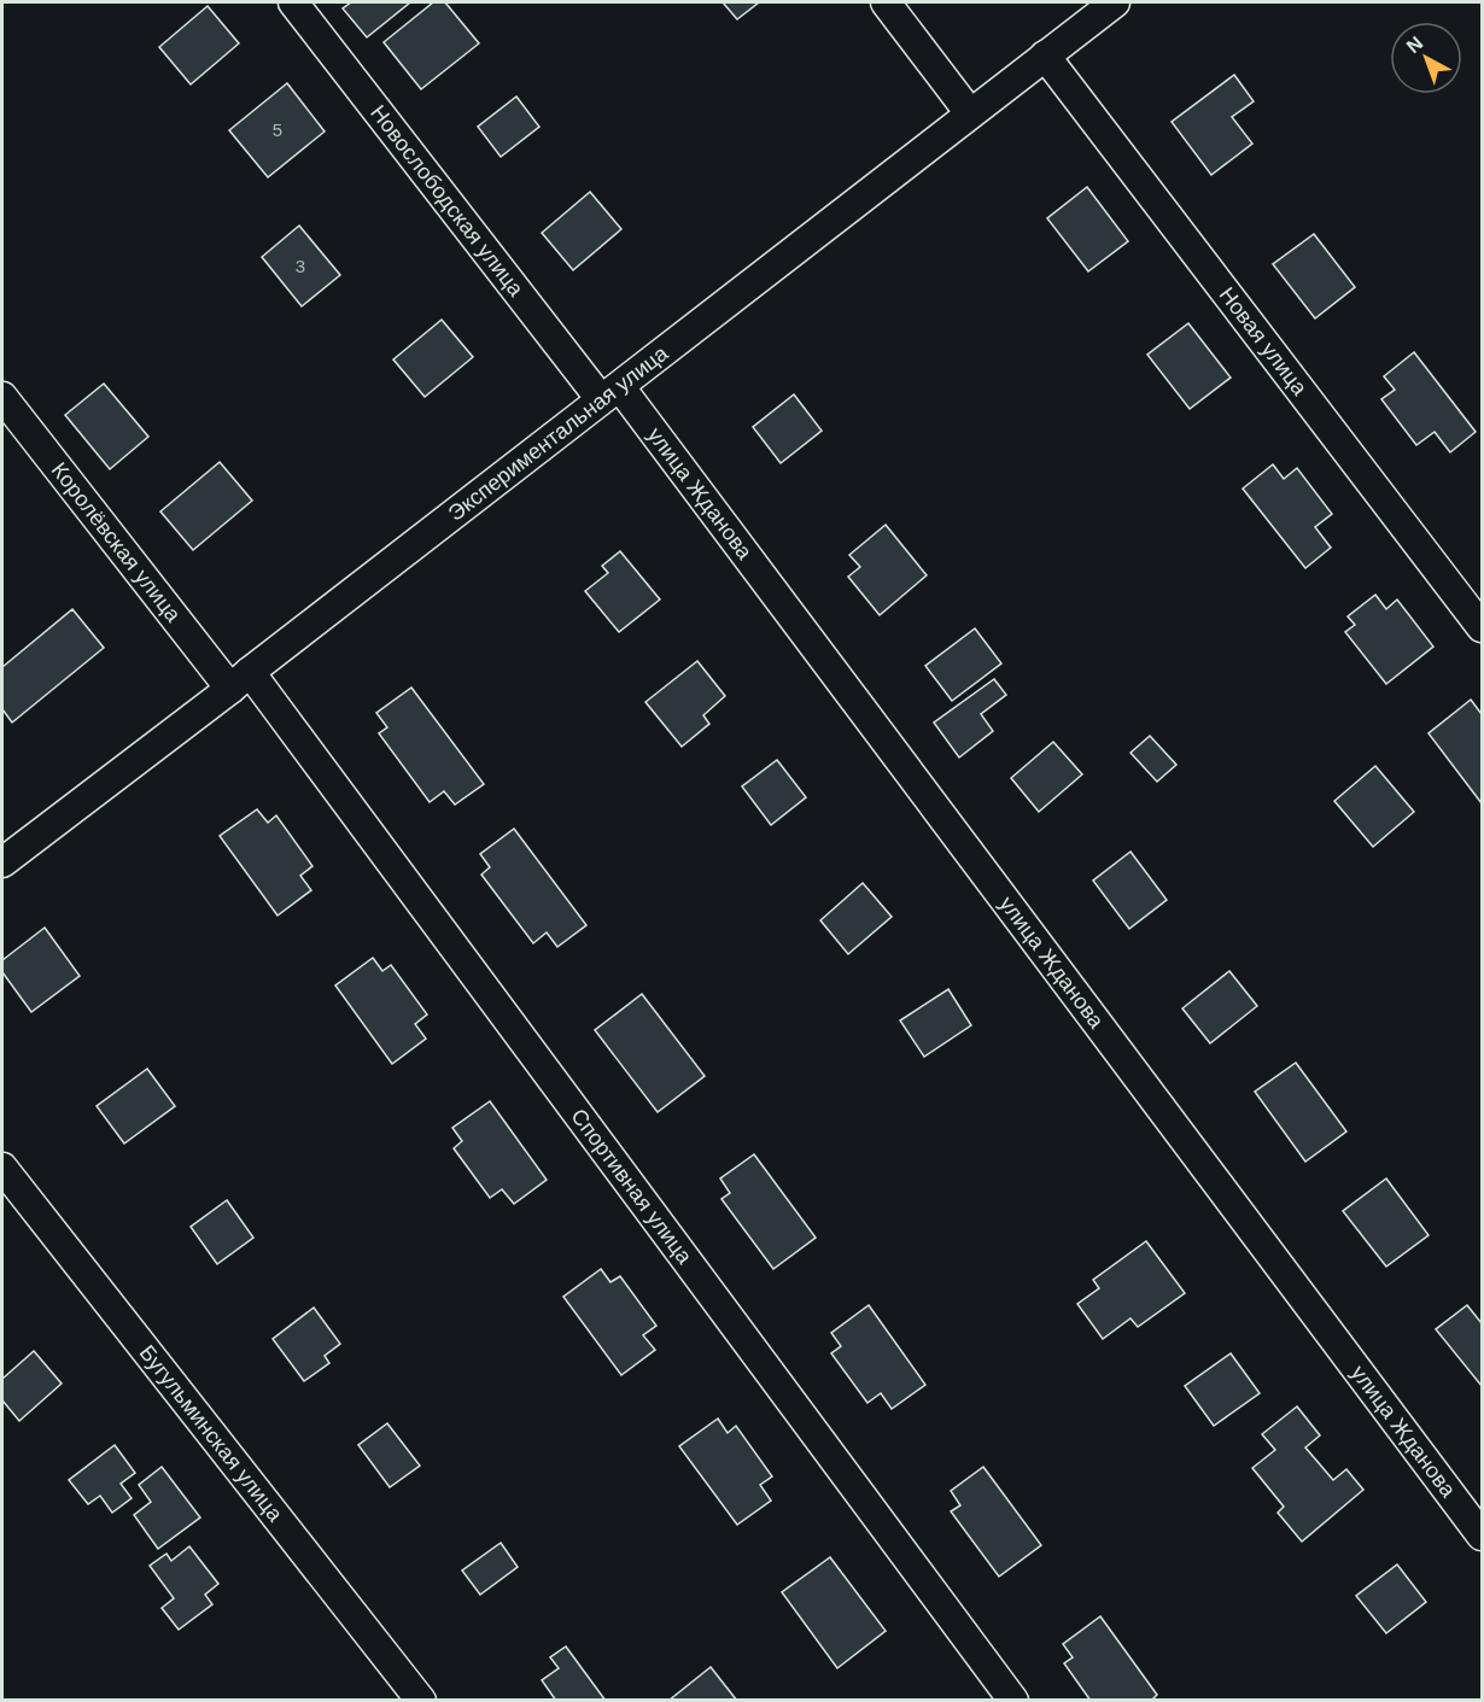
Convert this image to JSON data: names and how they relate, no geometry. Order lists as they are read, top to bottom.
{
  "streets": {
    "street": [
      "Новослободская улица",
      "Новая улица",
      "Экспериментальная улица",
      "улица Жданова",
      "Королёвская улица",
      "Спортивная улица",
      "Бугульминская улица"
    ]
  },
  "crossings": [
    ["Новослободская улица", "Экспериментальная улица"],
    ["Новослободская улица", "улица Жданова"],
    ["Новая улица", "Экспериментальная улица"],
    ["Экспериментальная улица", "улица Жданова"],
    ["Экспериментальная улица", "Королёвская улица"],
    ["Экспериментальная улица", "Спортивная улица"],
    ["Королёвская улица", "Спортивная улица"]
  ],
  "house_numbers": ["5", "3"],
  "north": "top left"
}
